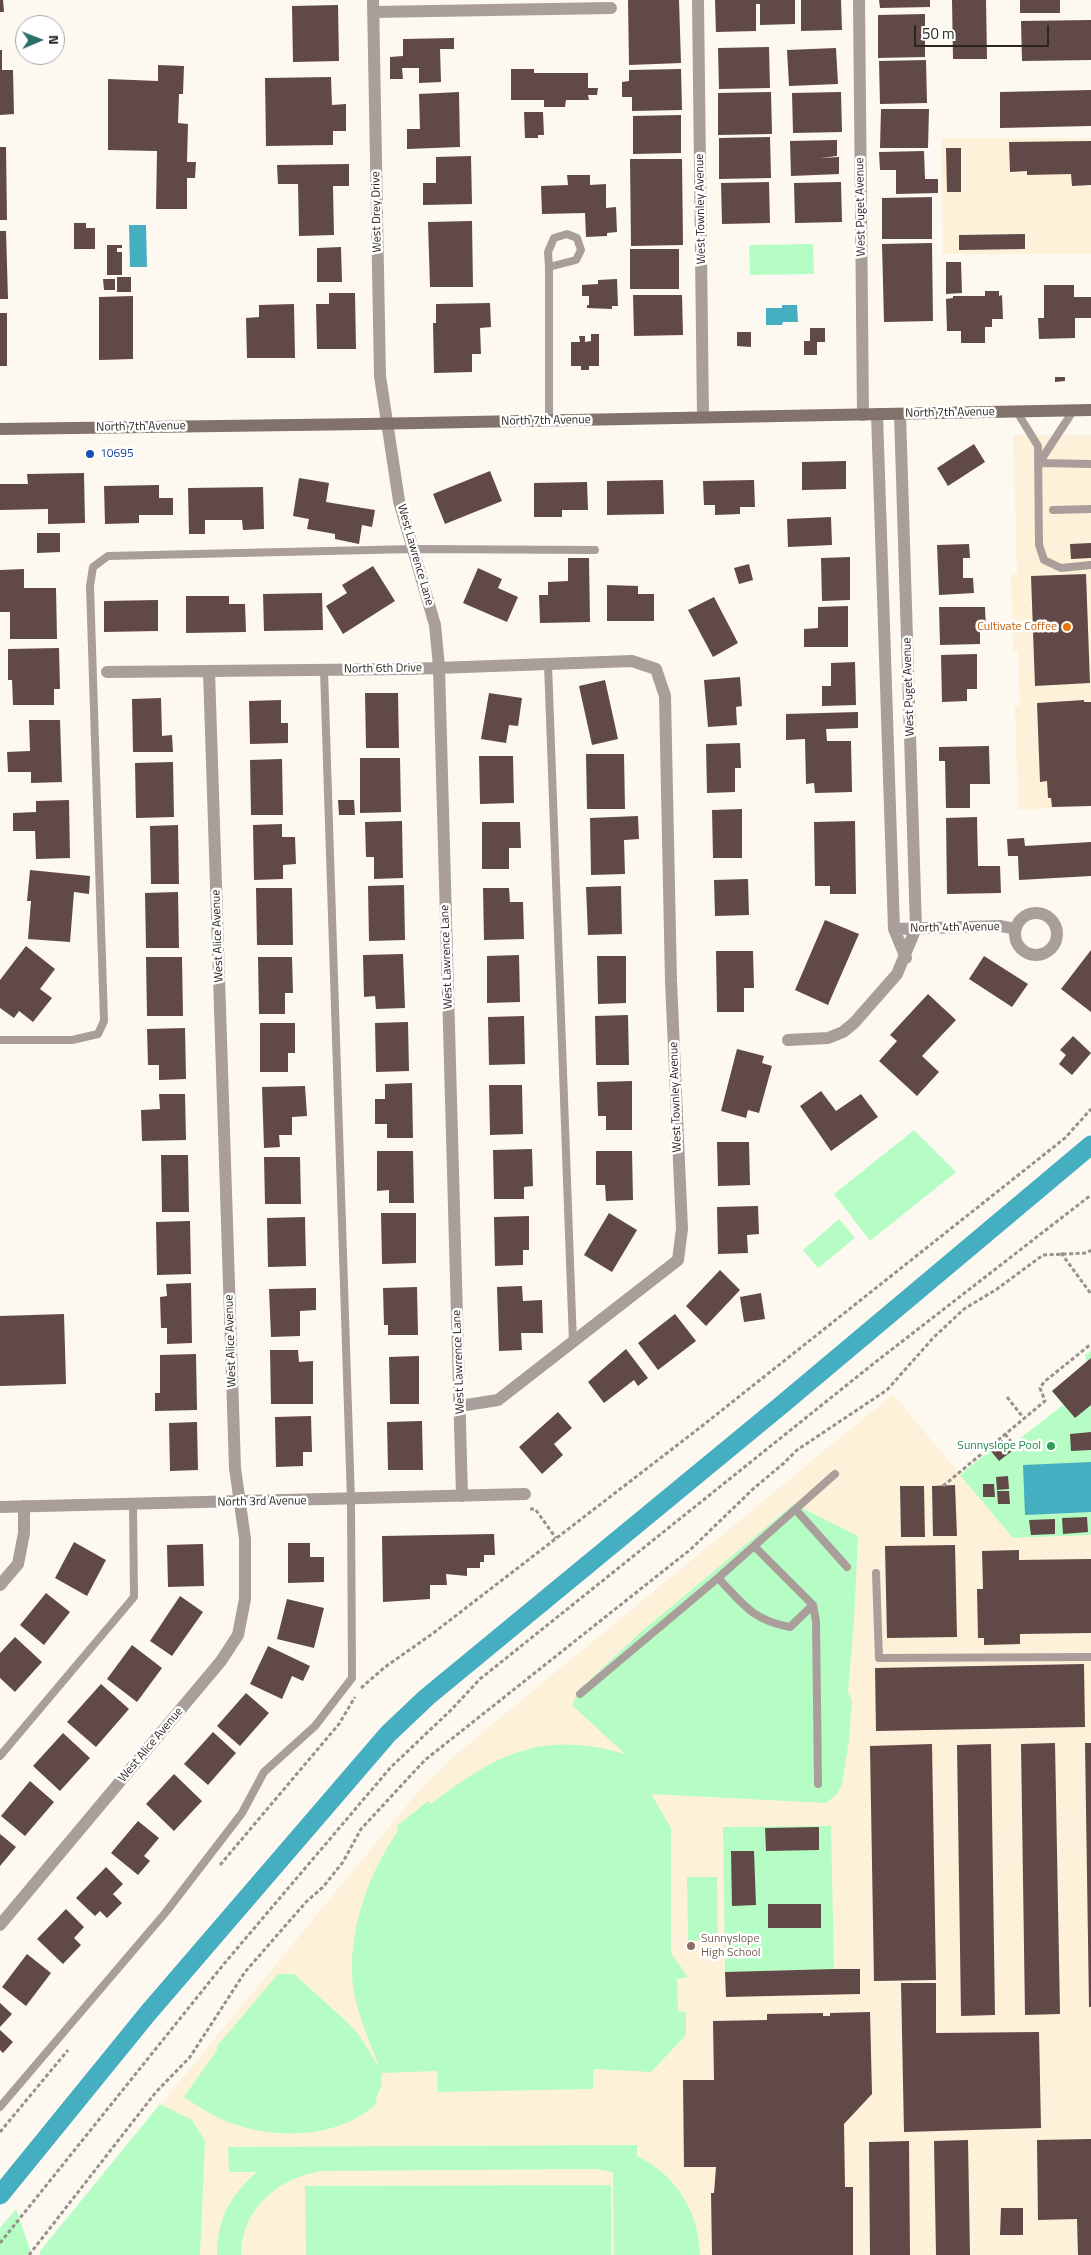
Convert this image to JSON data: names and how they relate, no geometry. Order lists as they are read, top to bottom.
{
  "streets": {
    "main road": ["North 7th Avenue"],
    "street": [
      "West Puget Avenue",
      "West Townley Avenue",
      "West Drey Drive",
      "West Lawrence Lane",
      "North 6th Drive",
      "North 4th Avenue",
      "West Alice Avenue",
      "North 3rd Avenue"
    ]
  },
  "crossings": [
    ["West Puget Avenue", "North 7th Avenue"],
    ["West Puget Avenue", "North 4th Avenue"],
    ["West Townley Avenue", "North 7th Avenue"],
    ["West Townley Avenue", "West Lawrence Lane"],
    ["West Townley Avenue", "North 6th Drive"],
    ["West Drey Drive", "North 7th Avenue"],
    ["West Drey Drive", "West Lawrence Lane"],
    ["North 7th Avenue", "West Lawrence Lane"],
    ["West Lawrence Lane", "North 6th Drive"],
    ["West Lawrence Lane", "North 3rd Avenue"],
    ["North 6th Drive", "West Alice Avenue"],
    ["West Alice Avenue", "North 3rd Avenue"]
  ],
  "places": [
    "10695",
    "Cultivate Coffee",
    "Sunnyslope Pool",
    "Sunnyslope High School"
  ],
  "scale_bar": "50 m",
  "north": "right"
}
